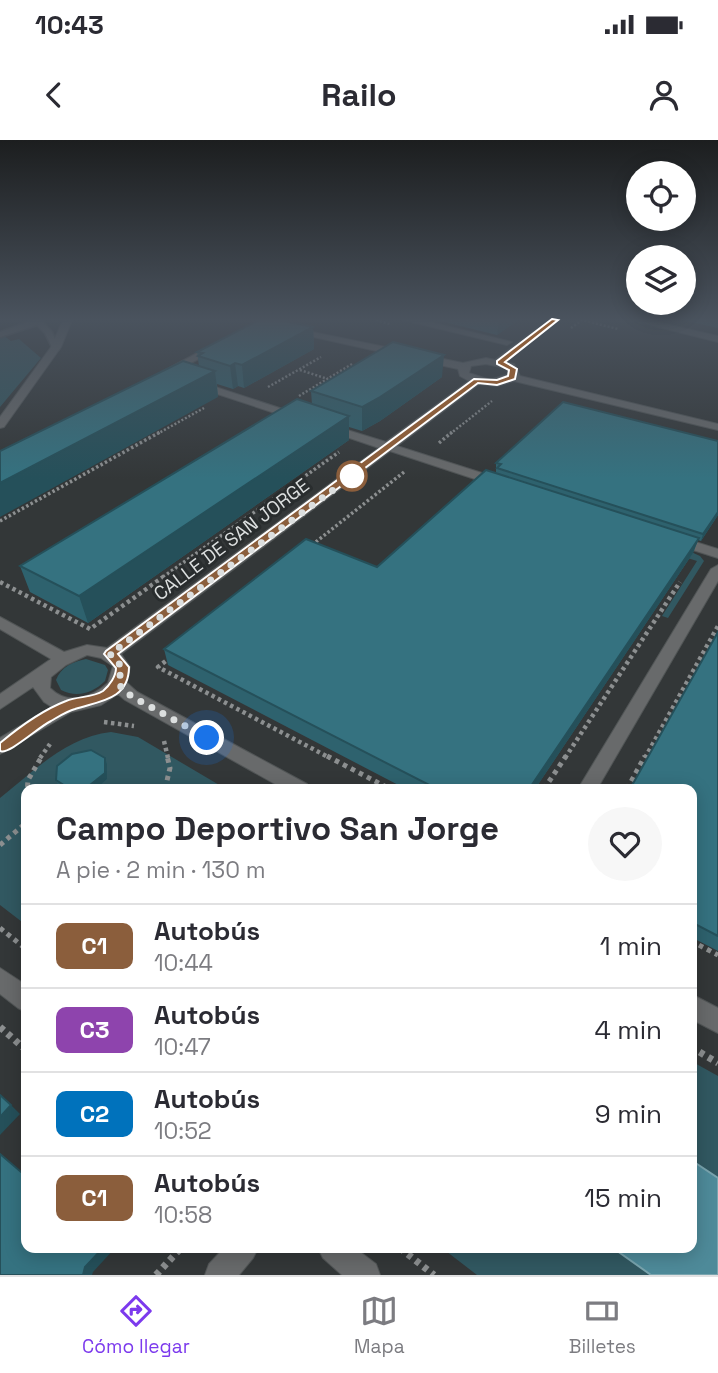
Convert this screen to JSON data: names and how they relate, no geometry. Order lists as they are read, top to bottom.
{
  "streets": {
    "street": ["CALLE DE SAN JORGE"]
  },
  "lines": ["bus line C1"],
  "page": {
    "status": "10:43",
    "header": "Railo",
    "heading": ["Campo Deportivo San Jorge", "A pie · 2 min · 130 m"],
    "list": [
      {
        "mark": "C1",
        "name": "Autobús",
        "note": "10:44",
        "value": "1 min"
      },
      {
        "mark": "C3",
        "name": "Autobús",
        "note": "10:47",
        "value": "4 min"
      },
      {
        "mark": "C2",
        "name": "Autobús",
        "note": "10:52",
        "value": "9 min"
      },
      {
        "mark": "C1",
        "name": "Autobús",
        "note": "10:58",
        "value": "15 min"
      }
    ],
    "tabs": ["Cómo llegar", "Mapa", "Billetes"]
  }
}
